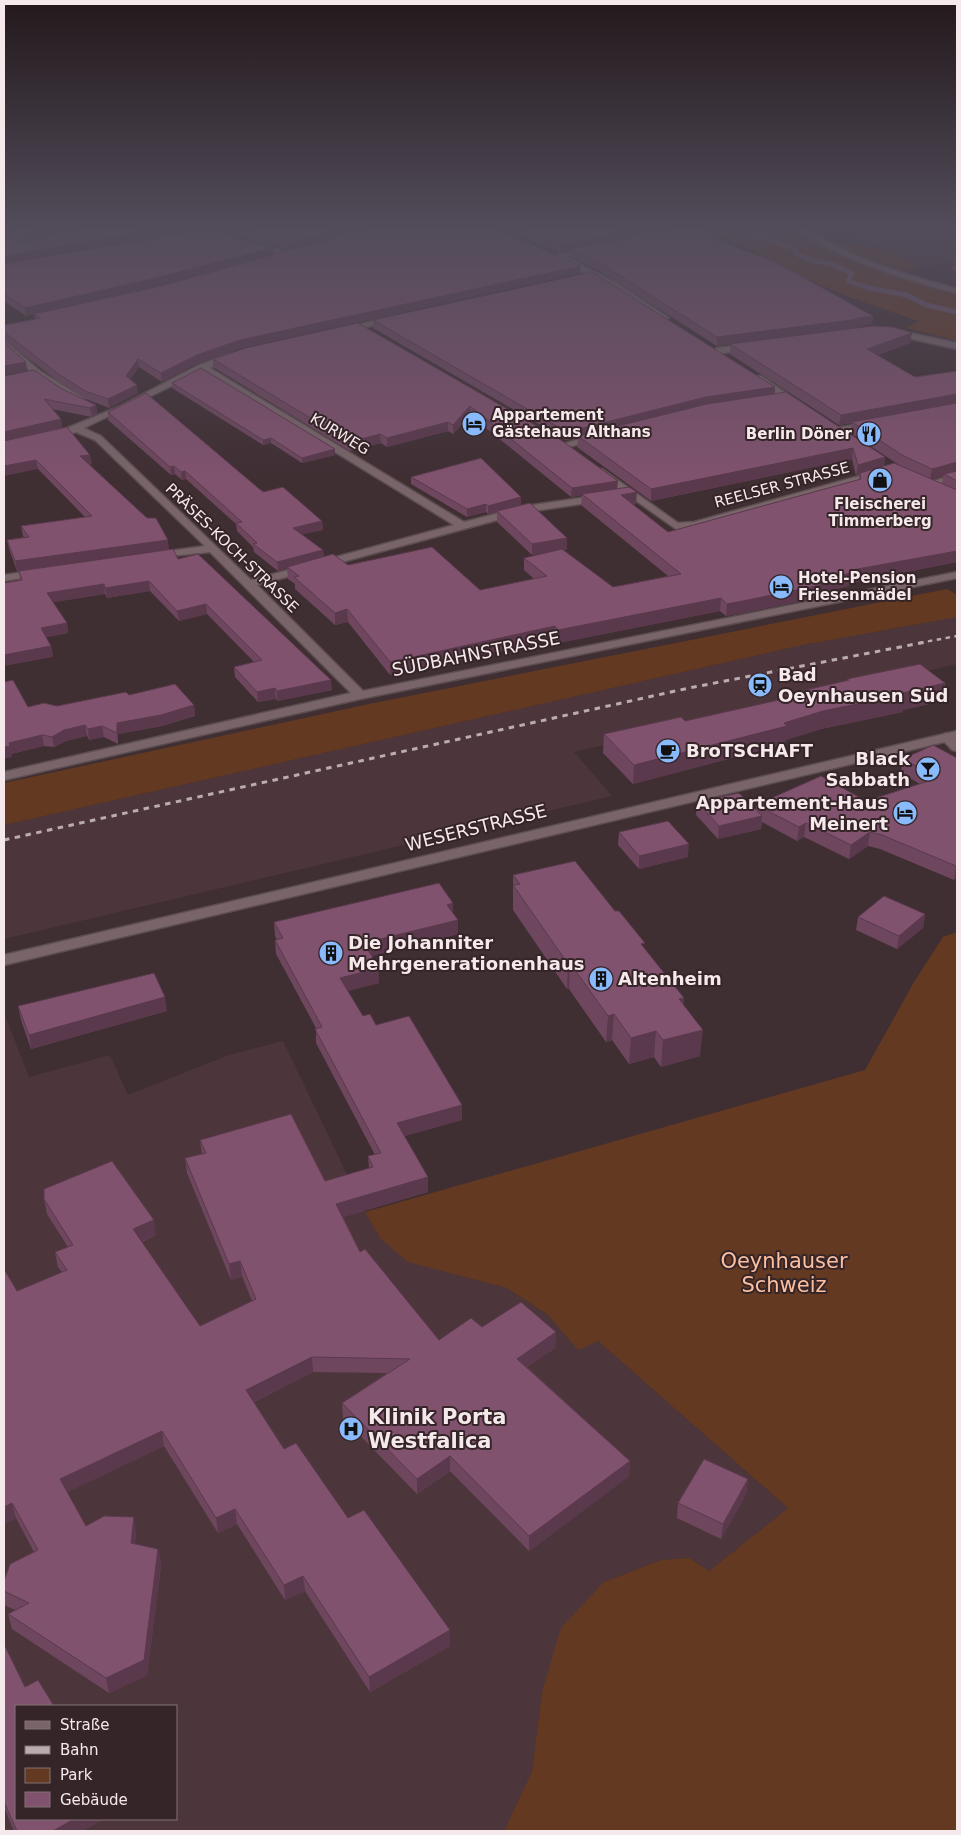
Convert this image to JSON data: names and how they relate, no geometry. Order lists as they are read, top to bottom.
{
  "streets": {
    "street": [
      "KURWEG",
      "REELSER STRASSE",
      "PRÄSES-KOCH-STRASSE",
      "SÜDBAHNSTRASSE",
      "WESERSTRASSE"
    ]
  },
  "crossings": [
    ["PRÄSES-KOCH-STRASSE", "SÜDBAHNSTRASSE"]
  ],
  "parks": ["Oeynhauser Schweiz"],
  "places": {
    "hotel": ["Appartement Gästehaus Althans", "Hotel-Pension Friesenmädel", "Appartement-Haus Meinert"],
    "restaurant": ["Berlin Döner"],
    "shop": ["Fleischerei Timmerberg"],
    "station": ["Bad Oeynhausen Süd"],
    "cafe": ["BroTSCHAFT"],
    "bar": ["Black Sabbath"],
    "building": ["Die Johanniter Mehrgenerationenhaus", "Altenheim"],
    "hospital": ["Klinik Porta Westfalica"]
  },
  "legend": [
    "Straße",
    "Bahn",
    "Park",
    "Gebäude"
  ]
}
